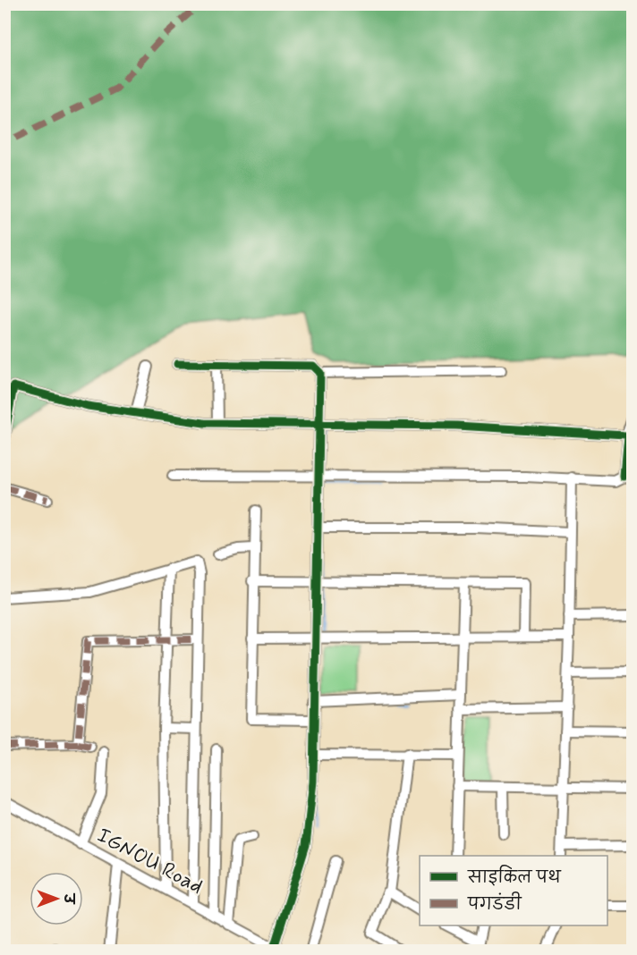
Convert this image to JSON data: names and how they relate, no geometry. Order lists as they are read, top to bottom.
{
  "streets": {
    "street": ["IGNOU Road"]
  },
  "legend": ["साइकिल पथ", "पगडंडी"],
  "north": "right"
}
